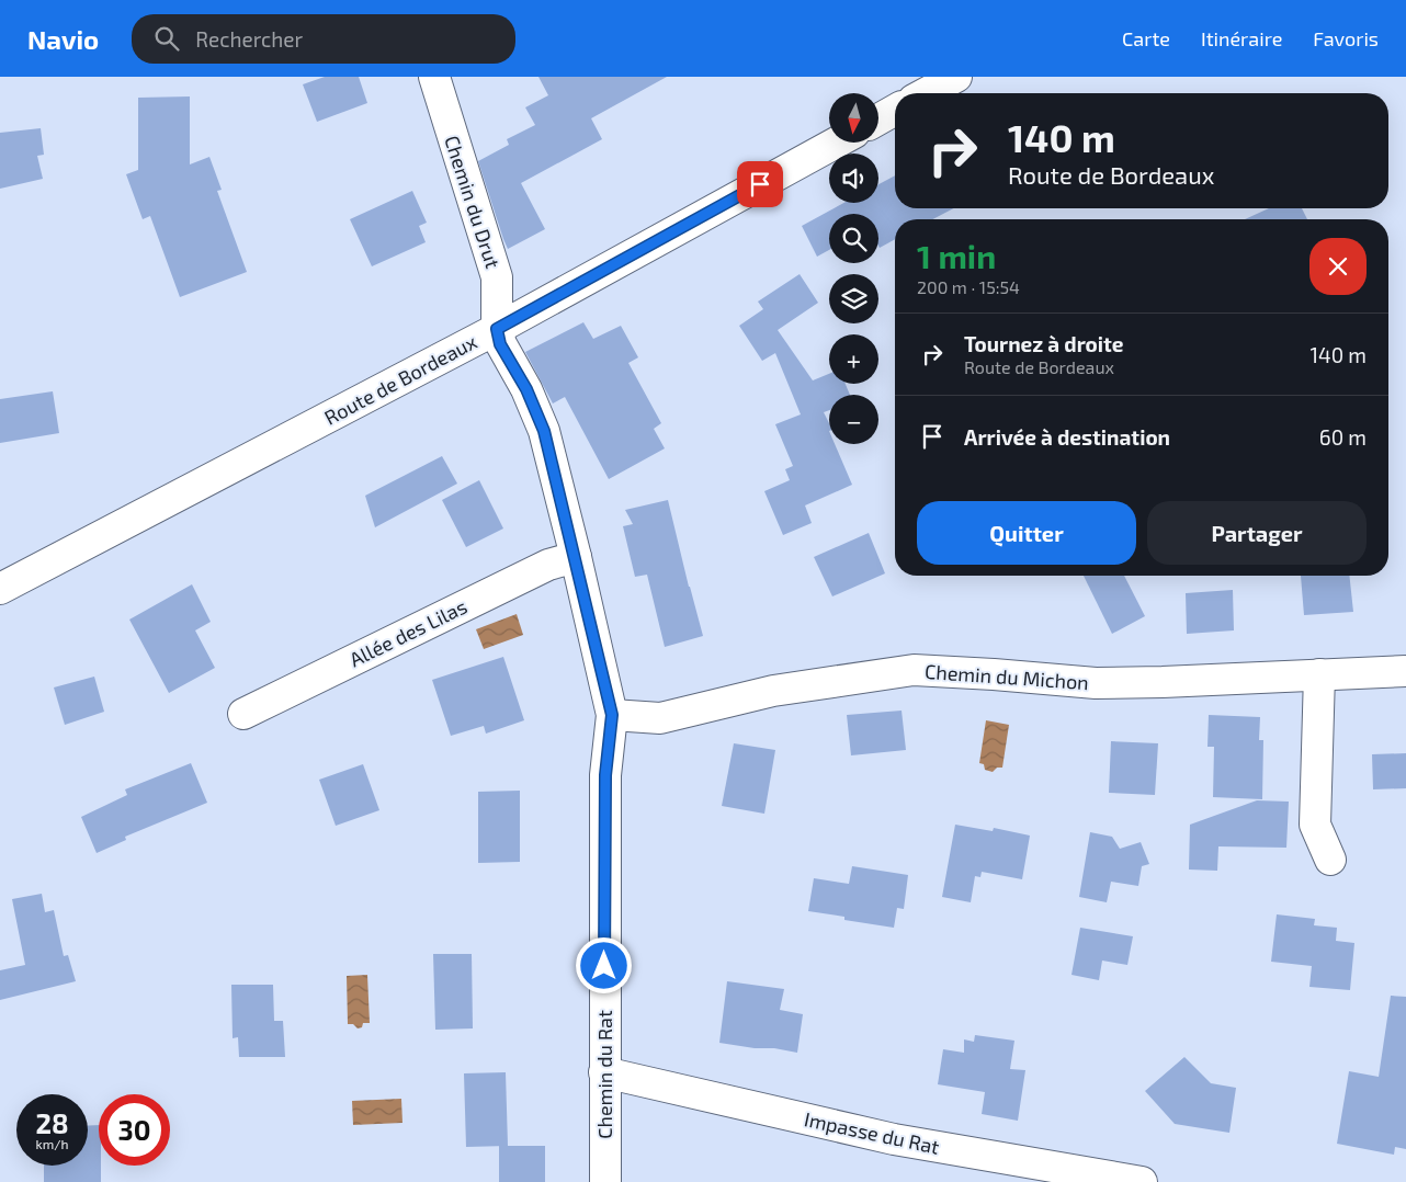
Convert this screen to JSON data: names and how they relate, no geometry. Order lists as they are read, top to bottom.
{
  "streets": {
    "street": [
      "Chemin du Drut",
      "Route de Bordeaux",
      "Allée des Lilas",
      "Chemin du Michon",
      "Chemin du Rat",
      "Impasse du Rat"
    ]
  },
  "crossings": [
    ["Chemin du Drut", "Route de Bordeaux"],
    ["Chemin du Drut", "Chemin du Rat"],
    ["Route de Bordeaux", "Chemin du Rat"],
    ["Allée des Lilas", "Chemin du Rat"],
    ["Chemin du Michon", "Chemin du Rat"],
    ["Chemin du Rat", "Impasse du Rat"]
  ],
  "north": "bottom",
  "page": {
    "header": "Navio",
    "search": "Rechercher",
    "nav": ["Carte", "Itinéraire", "Favoris"],
    "map_buttons": ["+", "−"],
    "turn": ["140 m", "Route de Bordeaux"],
    "heading": ["1 min", "200 m · 15:54"],
    "list": [
      {
        "name": "Tournez à droite",
        "note": "Route de Bordeaux",
        "value": "140 m"
      },
      {
        "name": "Arrivée à destination",
        "value": "60 m"
      }
    ],
    "buttons": ["Quitter", "Partager"],
    "speed": "28 km/h",
    "limit": "30"
  }
}
